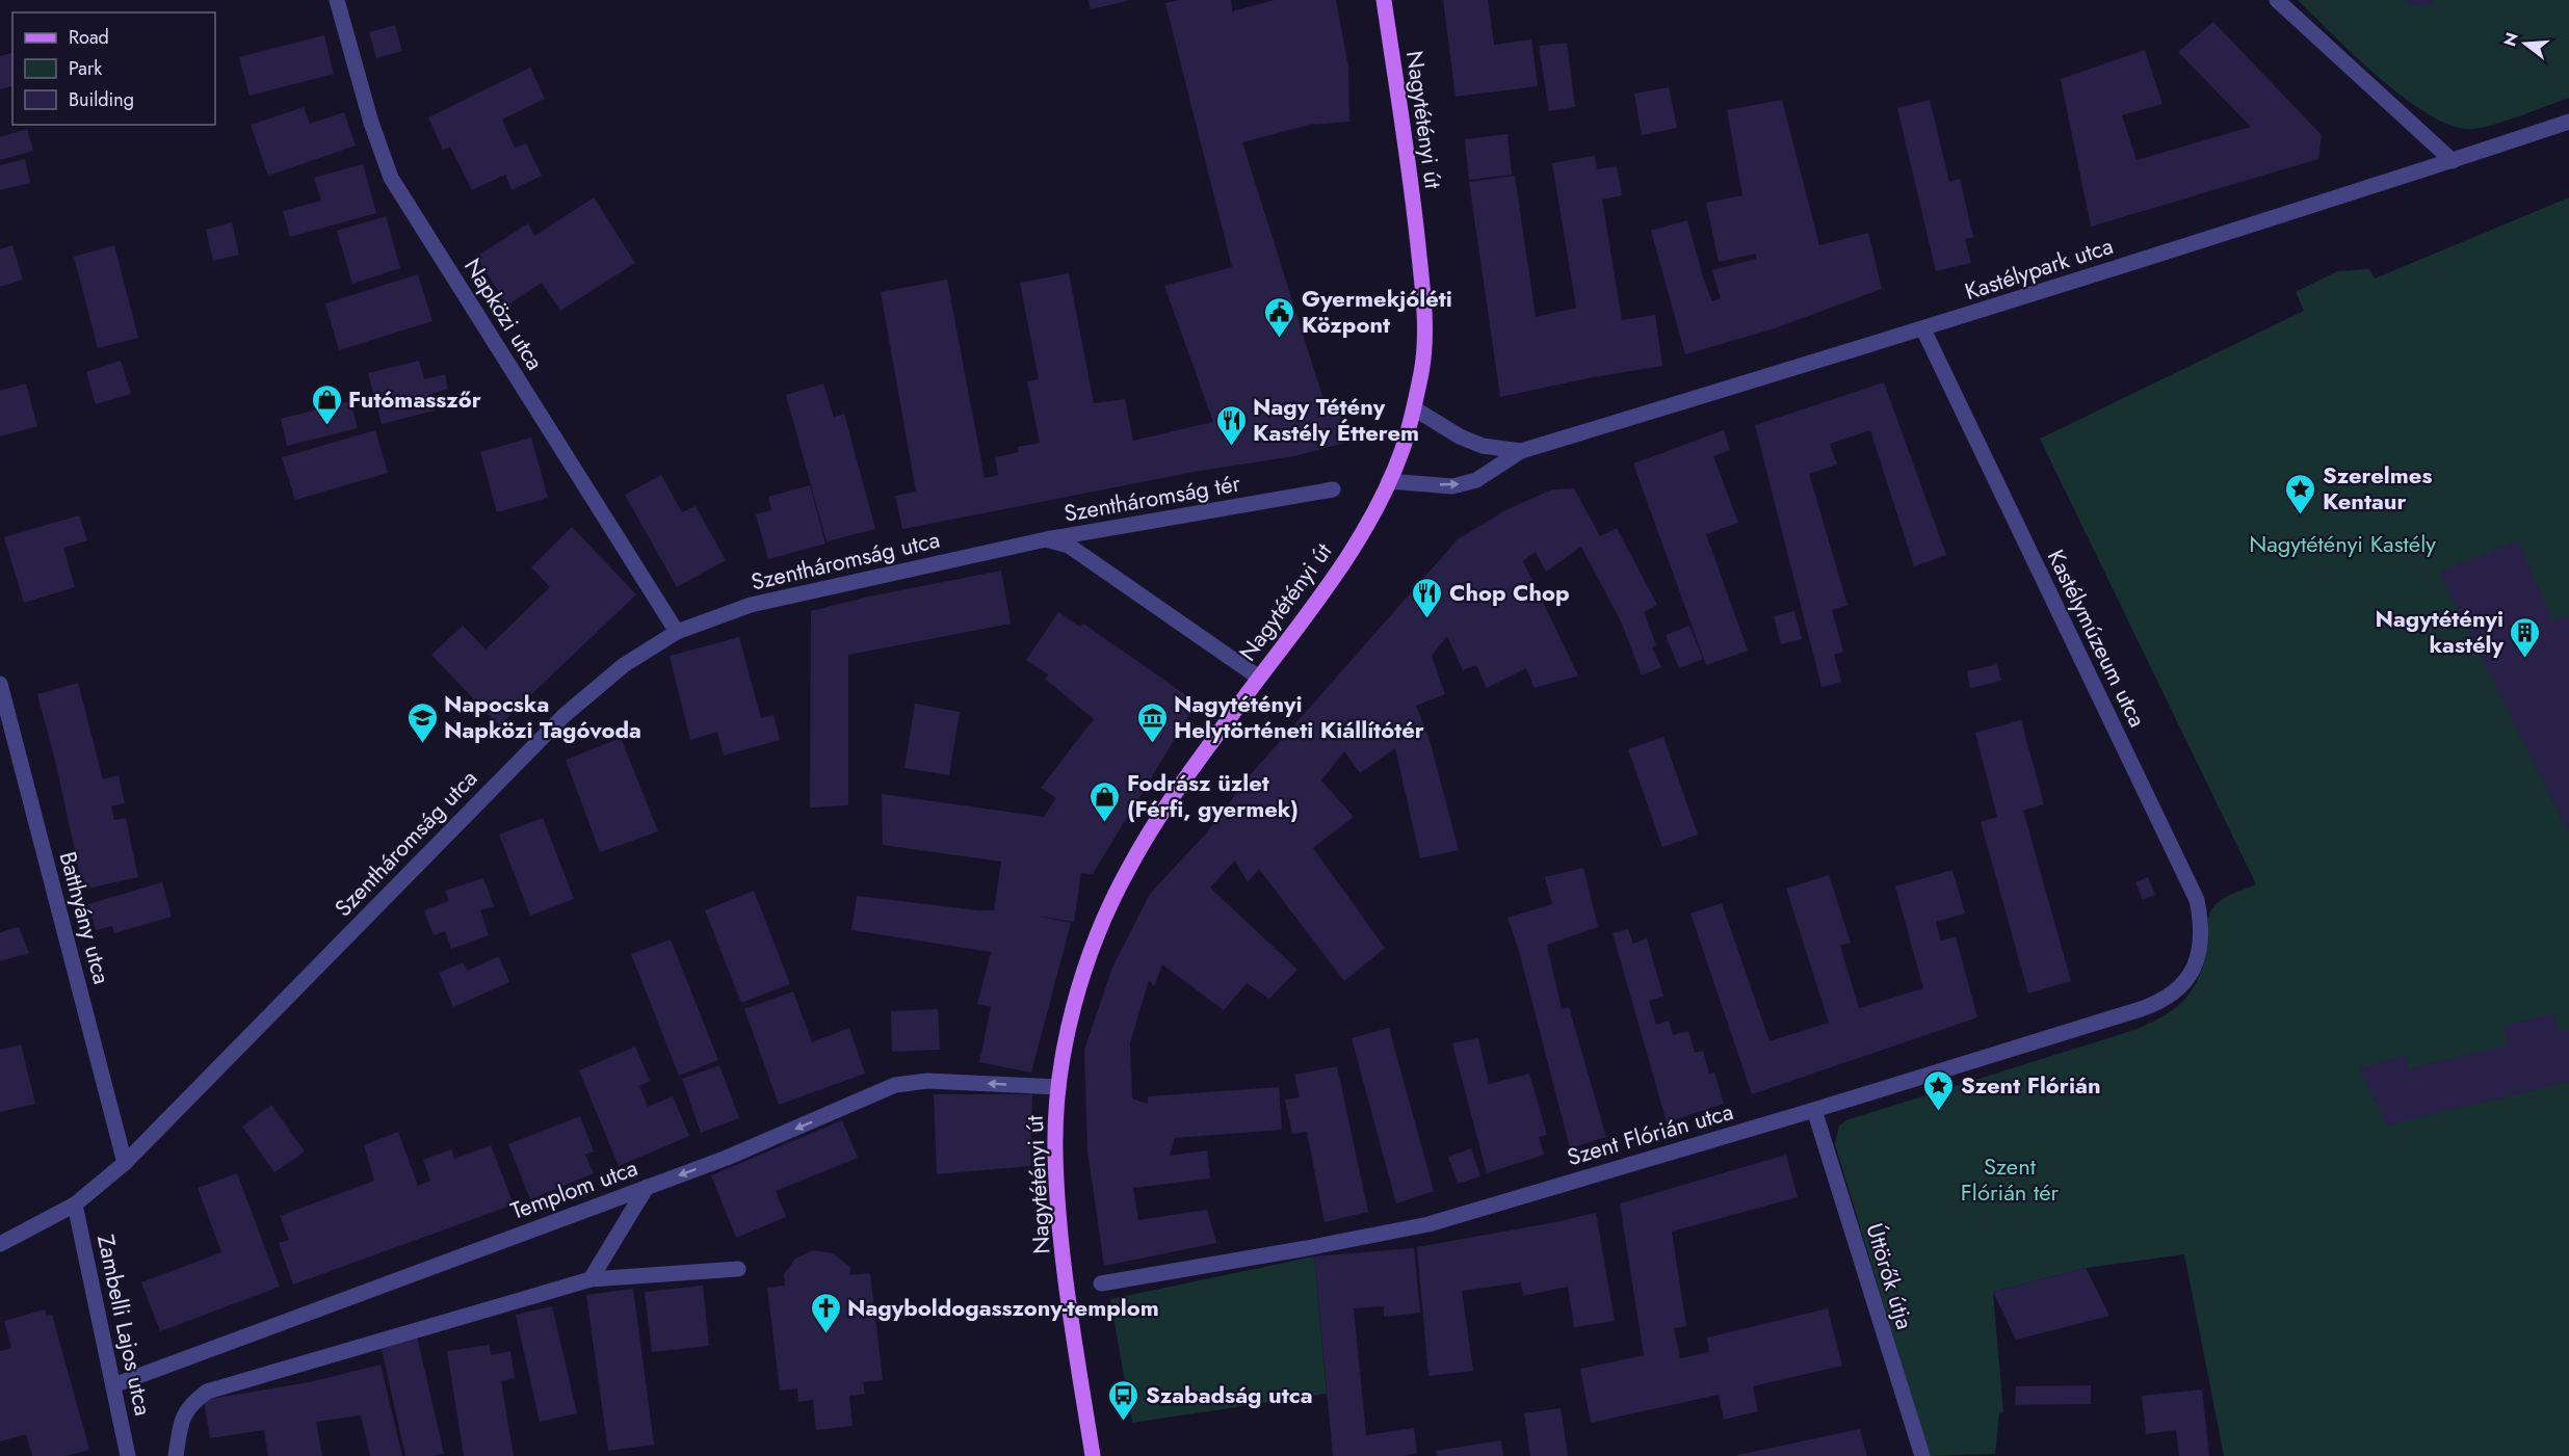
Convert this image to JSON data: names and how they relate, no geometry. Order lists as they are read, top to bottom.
{
  "streets": {
    "main road": ["Nagytétényi út"],
    "street": [
      "Kastélypark utca",
      "Napközi utca",
      "Szentháromság tér",
      "Szentháromság utca",
      "Kastélymúzeum utca",
      "Batthyány utca",
      "Szent Flórián utca",
      "Templom utca",
      "Úttörők útja",
      "Zambelli Lajos utca"
    ]
  },
  "crossings": [
    ["Nagytétényi út", "Kastélypark utca"],
    ["Nagytétényi út", "Szentháromság tér"],
    ["Nagytétényi út", "Templom utca"],
    ["Kastélypark utca", "Kastélymúzeum utca"],
    ["Napközi utca", "Szentháromság utca"],
    ["Szentháromság tér", "Szentháromság utca"],
    ["Szentháromság utca", "Batthyány utca"],
    ["Szentháromság utca", "Zambelli Lajos utca"],
    ["Kastélymúzeum utca", "Szent Flórián utca"],
    ["Szent Flórián utca", "Úttörők útja"],
    ["Templom utca", "Zambelli Lajos utca"]
  ],
  "one_way": ["Templom utca"],
  "parks": ["Nagytétényi Kastély", "Szent Flórián tér"],
  "places": {
    "public building": ["Gyermekjóléti Központ"],
    "shop": ["Futómasszőr", "Fodrász üzlet (Férfi, gyermek)"],
    "restaurant": ["Nagy Tétény Kastély Étterem", "Chop Chop"],
    "place": ["Szerelmes Kentaur", "Szent Flórián"],
    "building": ["Nagytétényi kastély"],
    "school or university": ["Napocska Napközi Tagóvoda"],
    "museum": ["Nagytétényi Helytörténeti Kiállítótér"],
    "church": ["Nagyboldogasszony-templom"],
    "bus stop": ["Szabadság utca"]
  },
  "legend": ["Road", "Park", "Building"],
  "north": "left"
}
